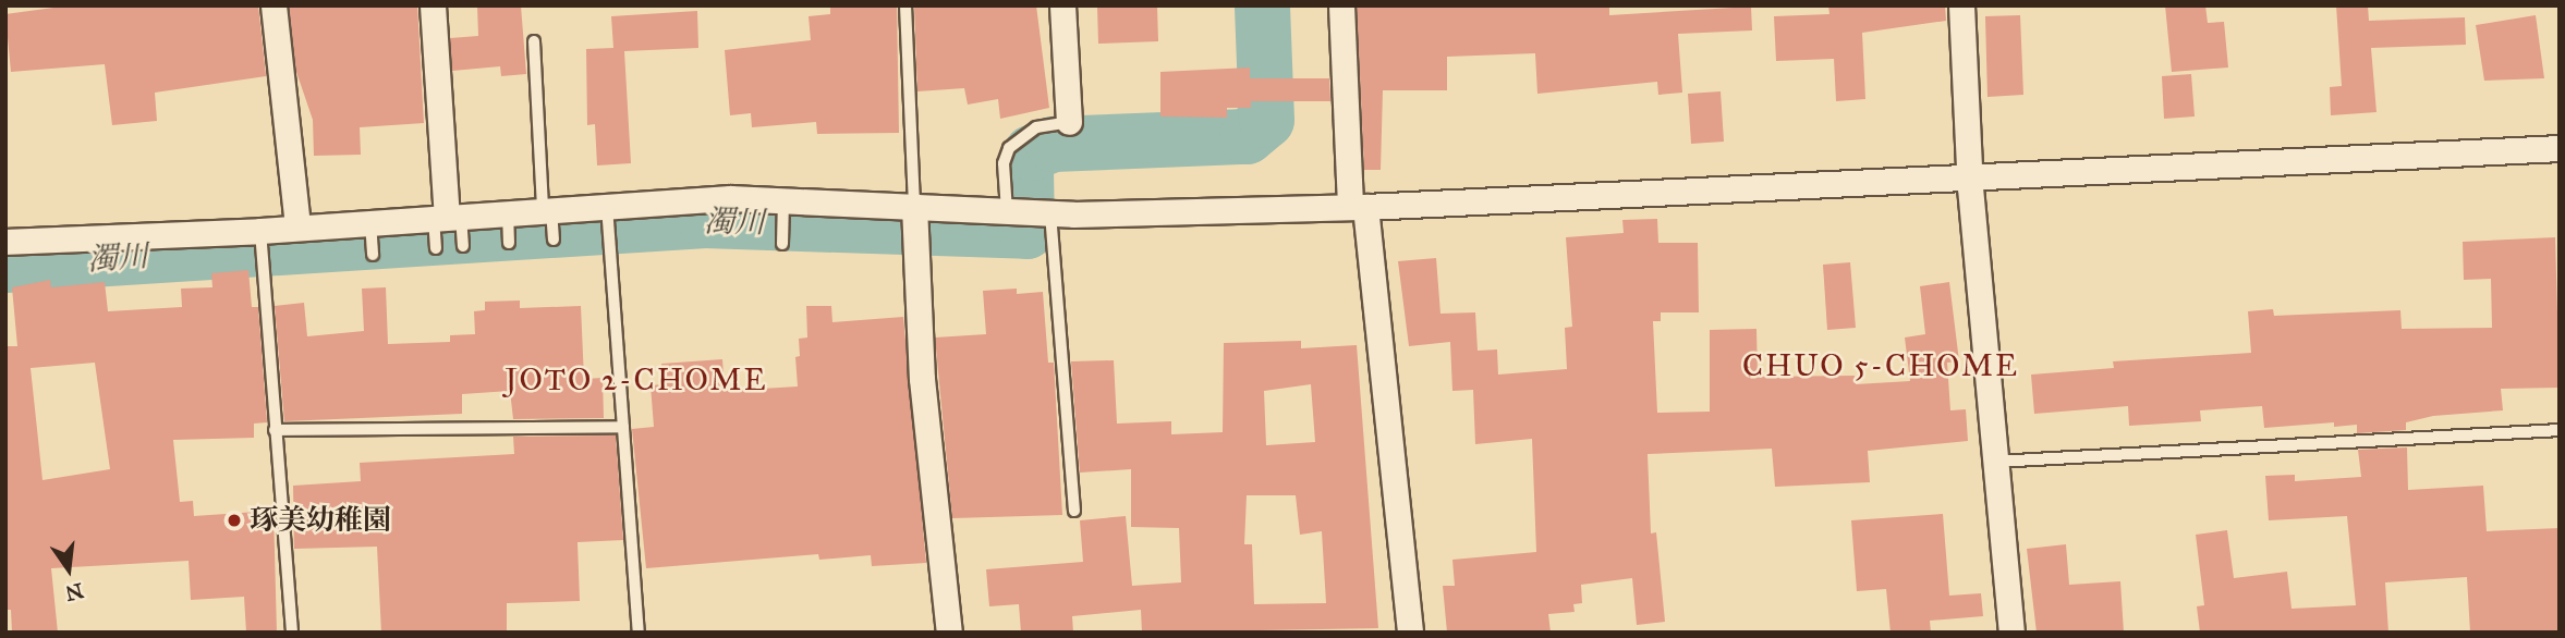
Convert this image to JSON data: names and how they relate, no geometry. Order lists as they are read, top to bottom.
{
  "districts": ["CHUO 5-CHOME", "JOTO 2-CHOME"],
  "water": ["濁川"],
  "places": ["琢美幼稚園"],
  "north": "bottom"
}
